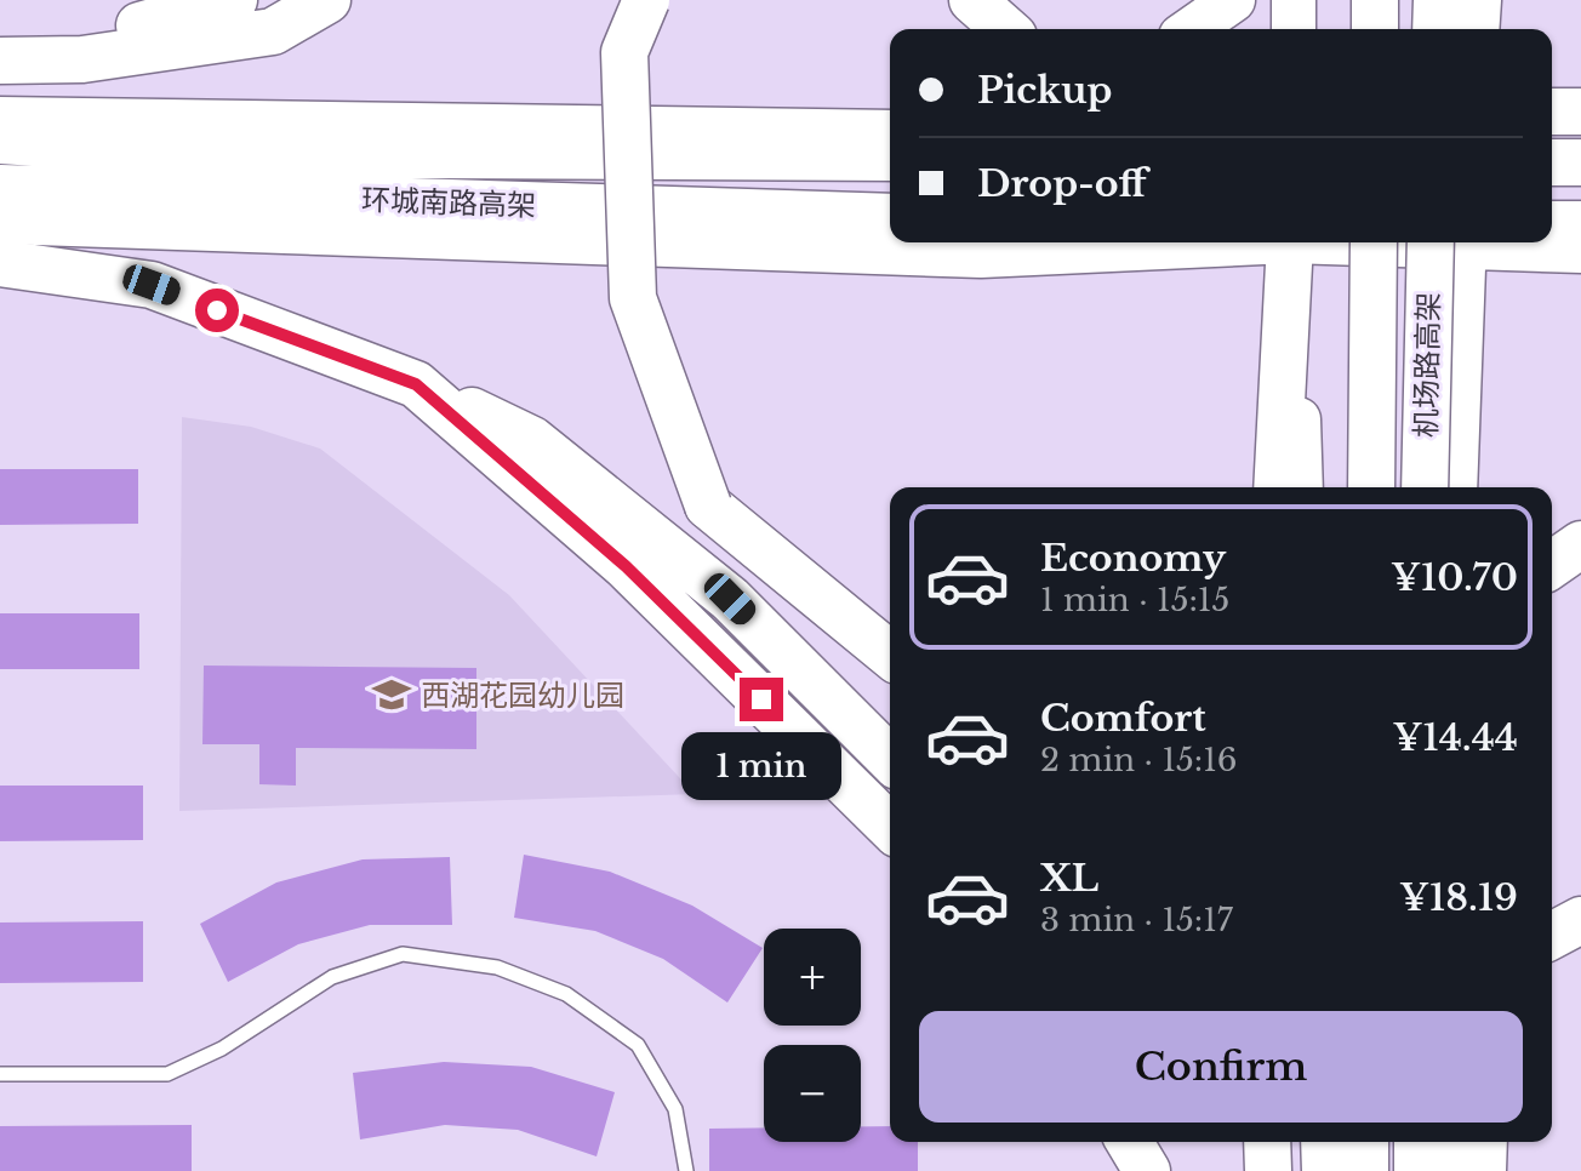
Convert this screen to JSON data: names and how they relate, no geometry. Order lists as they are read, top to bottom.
{
  "streets": {
    "highway": ["环城南路高架", "机场路高架"]
  },
  "places": {
    "school or university": ["西湖花园幼儿园"]
  },
  "page": {
    "banner": ["Pickup", "Drop-off"],
    "list": [
      {
        "name": "Economy",
        "note": "1 min · 15:15",
        "value": "¥10.70"
      },
      {
        "name": "Comfort",
        "note": "2 min · 15:16",
        "value": "¥14.44"
      },
      {
        "name": "XL",
        "note": "3 min · 15:17",
        "value": "¥18.19"
      }
    ],
    "bubble": "1 min",
    "map_buttons": ["+", "−"],
    "buttons": "Confirm"
  }
}
